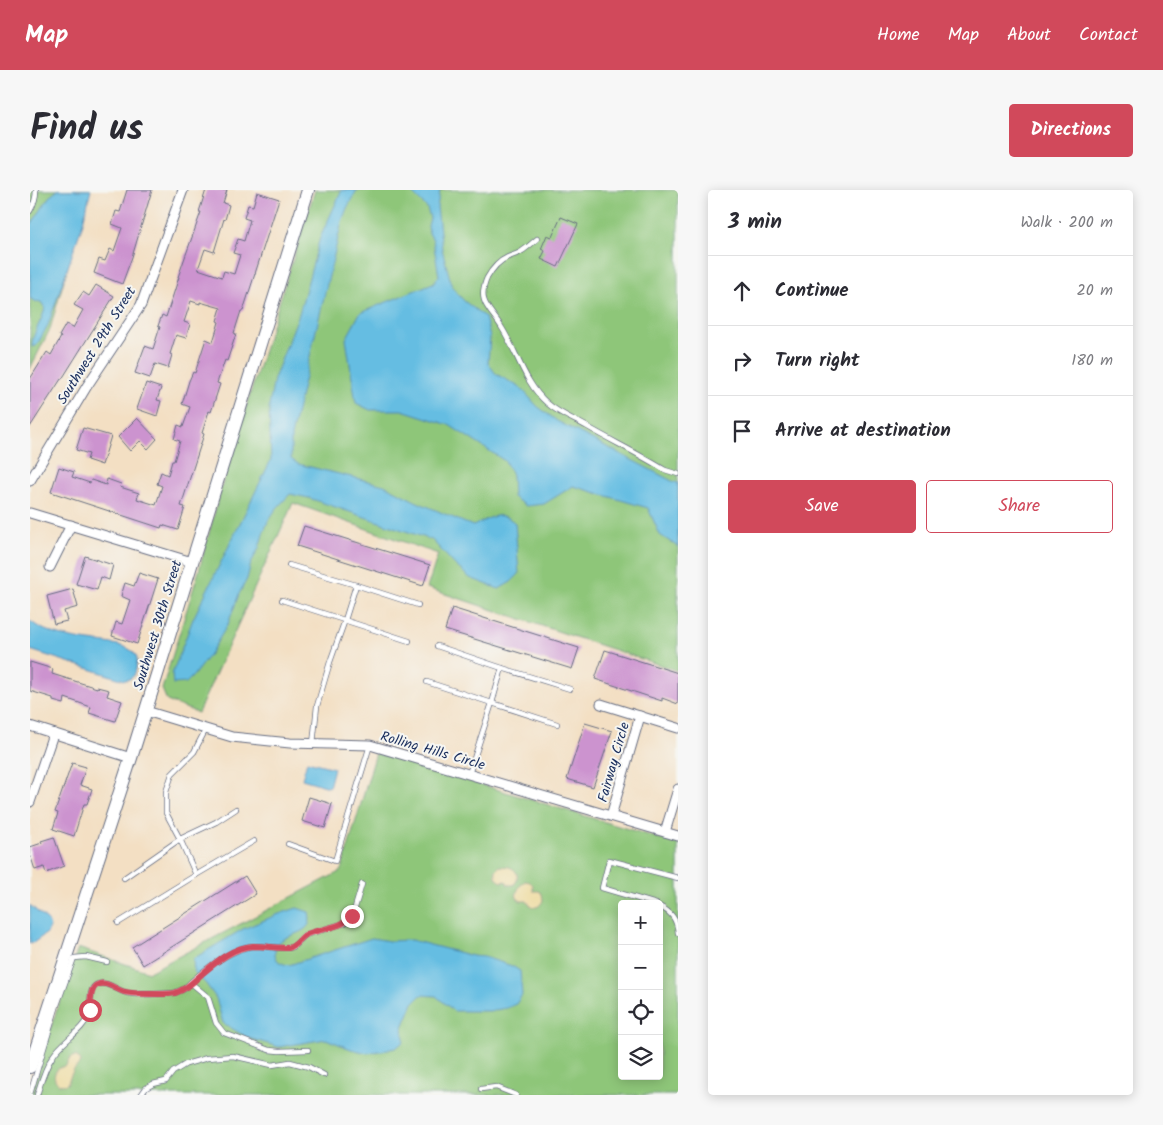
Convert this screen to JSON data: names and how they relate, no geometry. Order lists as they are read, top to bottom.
{
  "streets": {
    "street": [
      "Southwest 29th Street",
      "Southwest 30th Street",
      "Rolling Hills Circle",
      "Fairway Circle"
    ]
  },
  "crossings": [
    ["Southwest 30th Street", "Rolling Hills Circle"],
    ["Rolling Hills Circle", "Fairway Circle"]
  ],
  "page": {
    "header": "Map",
    "nav": [
      "Home",
      "Map",
      "About",
      "Contact"
    ],
    "title": "Find us",
    "buttons": [
      "Directions",
      ["Save", "Share"]
    ],
    "heading": ["3 min", "Walk · 200 m"],
    "list": [
      ["Continue", "20 m"],
      ["Turn right", "180 m"],
      "Arrive at destination"
    ],
    "map_buttons": ["+", "−"]
  }
}
